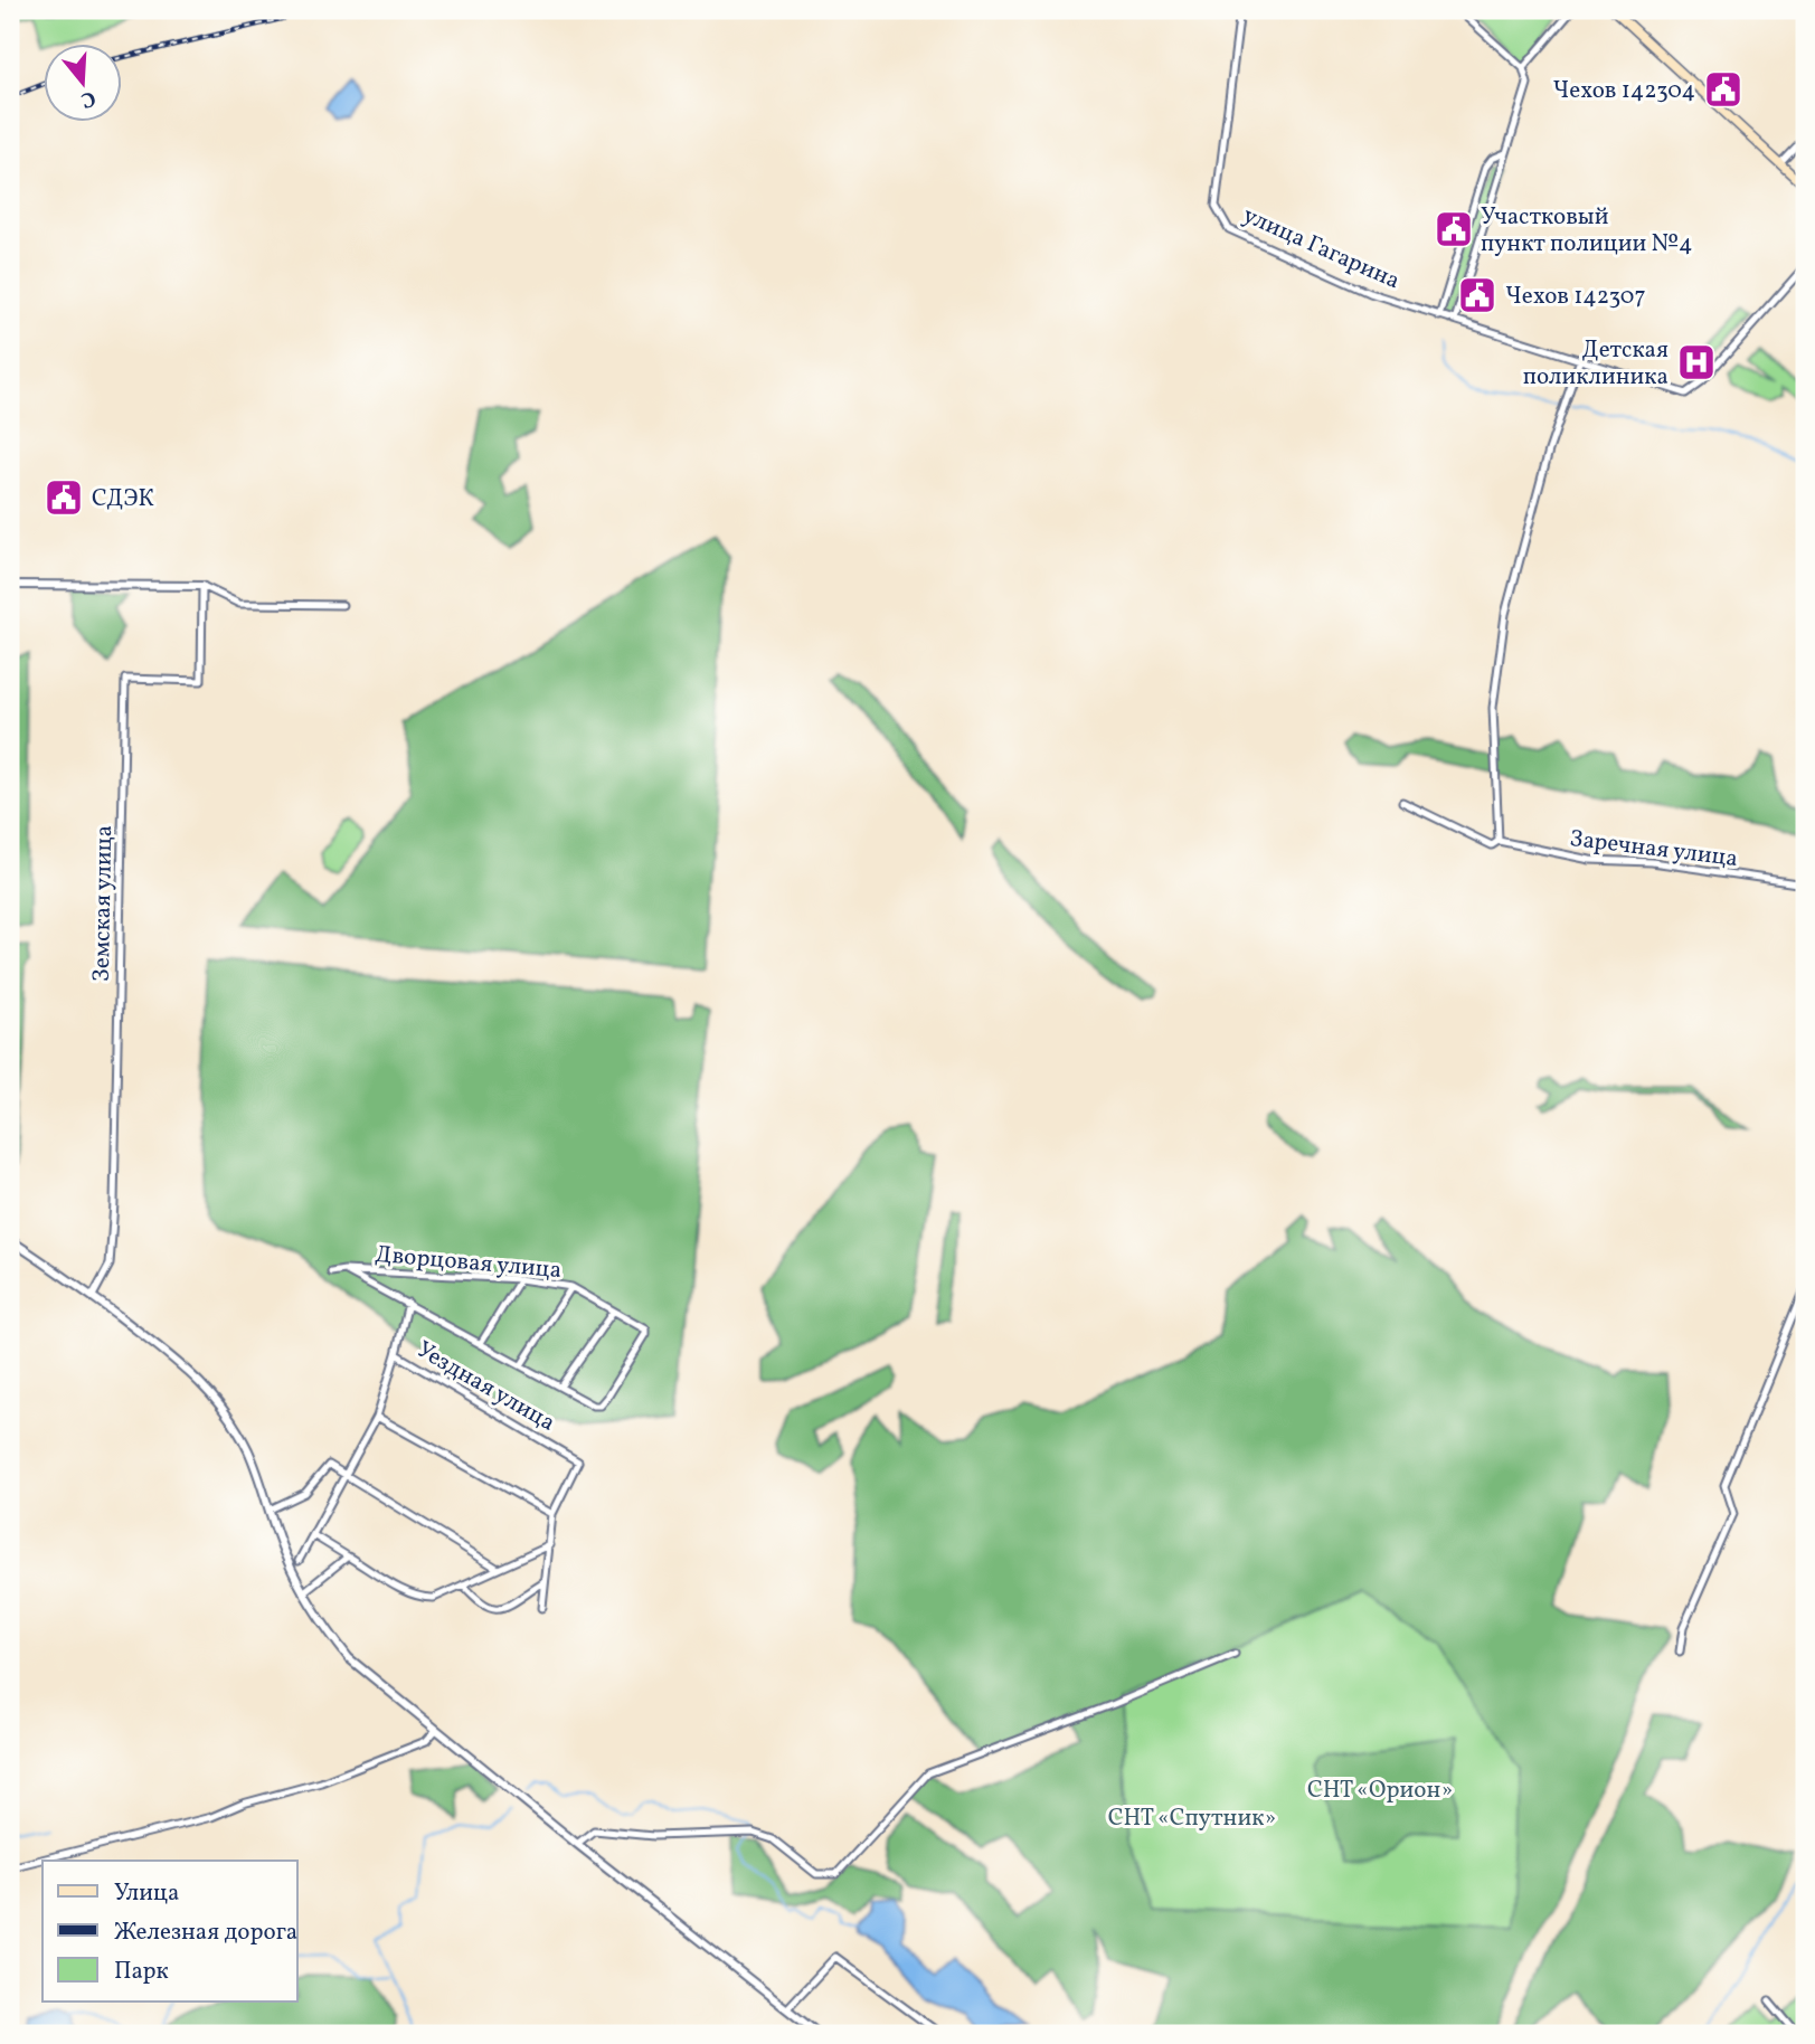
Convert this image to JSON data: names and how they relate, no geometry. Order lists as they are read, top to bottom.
{
  "streets": {
    "street": [
      "улица Гагарина",
      "Заречная улица",
      "Земская улица",
      "Дворцовая улица",
      "Уездная улица"
    ]
  },
  "parks": ["СНТ «Орион»", "СНТ «Спутник»"],
  "places": {
    "public building": [
      "Чехов 142304",
      "Участковый пункт полиции №4",
      "Чехов 142307",
      "СДЭК"
    ],
    "hospital": ["Детская поликлиника"]
  },
  "legend": ["Улица", "Железная дорога", "Парк"],
  "north": "bottom"
}
